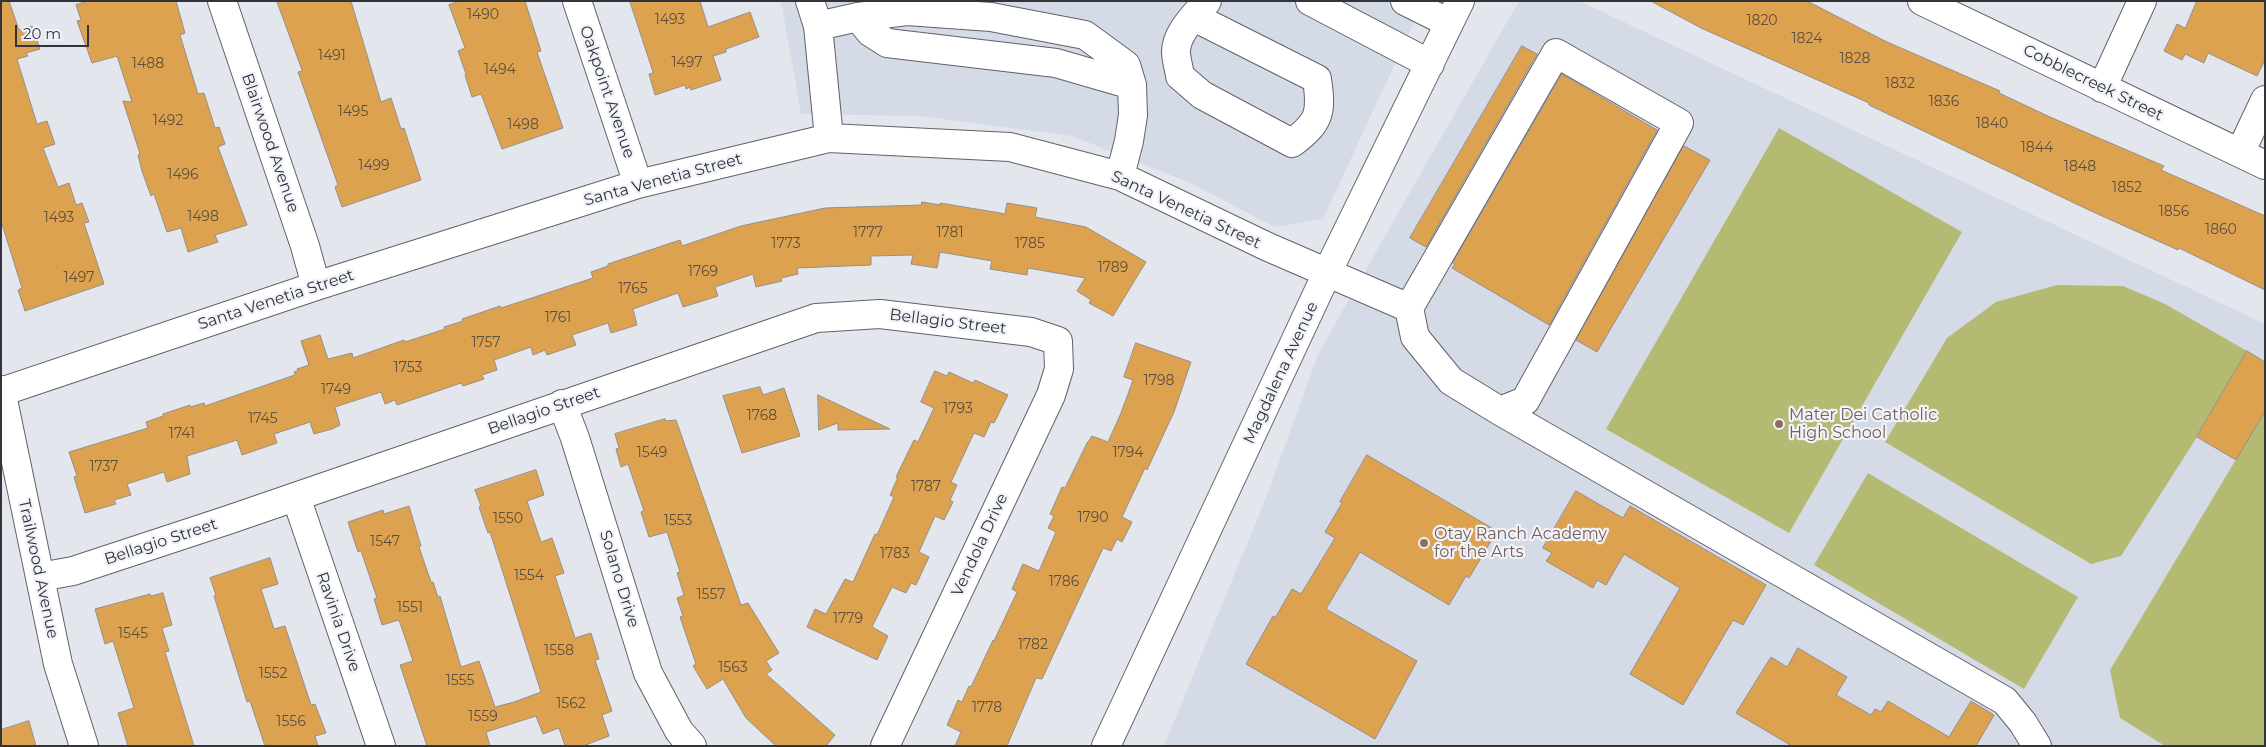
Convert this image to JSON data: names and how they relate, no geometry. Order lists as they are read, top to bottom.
{
  "streets": {
    "street": [
      "Cobblecreek Street",
      "Oakpoint Avenue",
      "Blairwood Avenue",
      "Santa Venetia Street",
      "Bellagio Street",
      "Magdalena Avenue",
      "Vendola Drive",
      "Trailwood Avenue",
      "Solano Drive",
      "Ravinia Drive"
    ]
  },
  "crossings": [
    ["Oakpoint Avenue", "Santa Venetia Street"],
    ["Blairwood Avenue", "Santa Venetia Street"],
    ["Santa Venetia Street", "Magdalena Avenue"],
    ["Santa Venetia Street", "Trailwood Avenue"],
    ["Bellagio Street", "Vendola Drive"],
    ["Bellagio Street", "Trailwood Avenue"],
    ["Bellagio Street", "Solano Drive"],
    ["Bellagio Street", "Ravinia Drive"]
  ],
  "places": ["Mater Dei Catholic High School", "Otay Ranch Academy for the Arts"],
  "house_numbers": [
    "1490",
    "1493",
    "1820",
    "1824",
    "1491",
    "1828",
    "1497",
    "1488",
    "1494",
    "1832",
    "1836",
    "1495",
    "1492",
    "1840",
    "1498",
    "1844",
    "1499",
    "1848",
    "1496",
    "1852",
    "1856",
    "1498",
    "1493",
    "1860",
    "1777",
    "1781",
    "1773",
    "1785",
    "1789",
    "1769",
    "1497",
    "1765",
    "1761",
    "1757",
    "1753",
    "1798",
    "1749",
    "1793",
    "1768",
    "1745",
    "1741",
    "1549",
    "1794",
    "1737",
    "1787",
    "1790",
    "1550",
    "1553",
    "1547",
    "1783",
    "1554",
    "1786",
    "1557",
    "1551",
    "1779",
    "1545",
    "1782",
    "1558",
    "1563",
    "1552",
    "1555",
    "1562",
    "1778",
    "1559",
    "1556"
  ],
  "scale_bar": "20 m"
}
